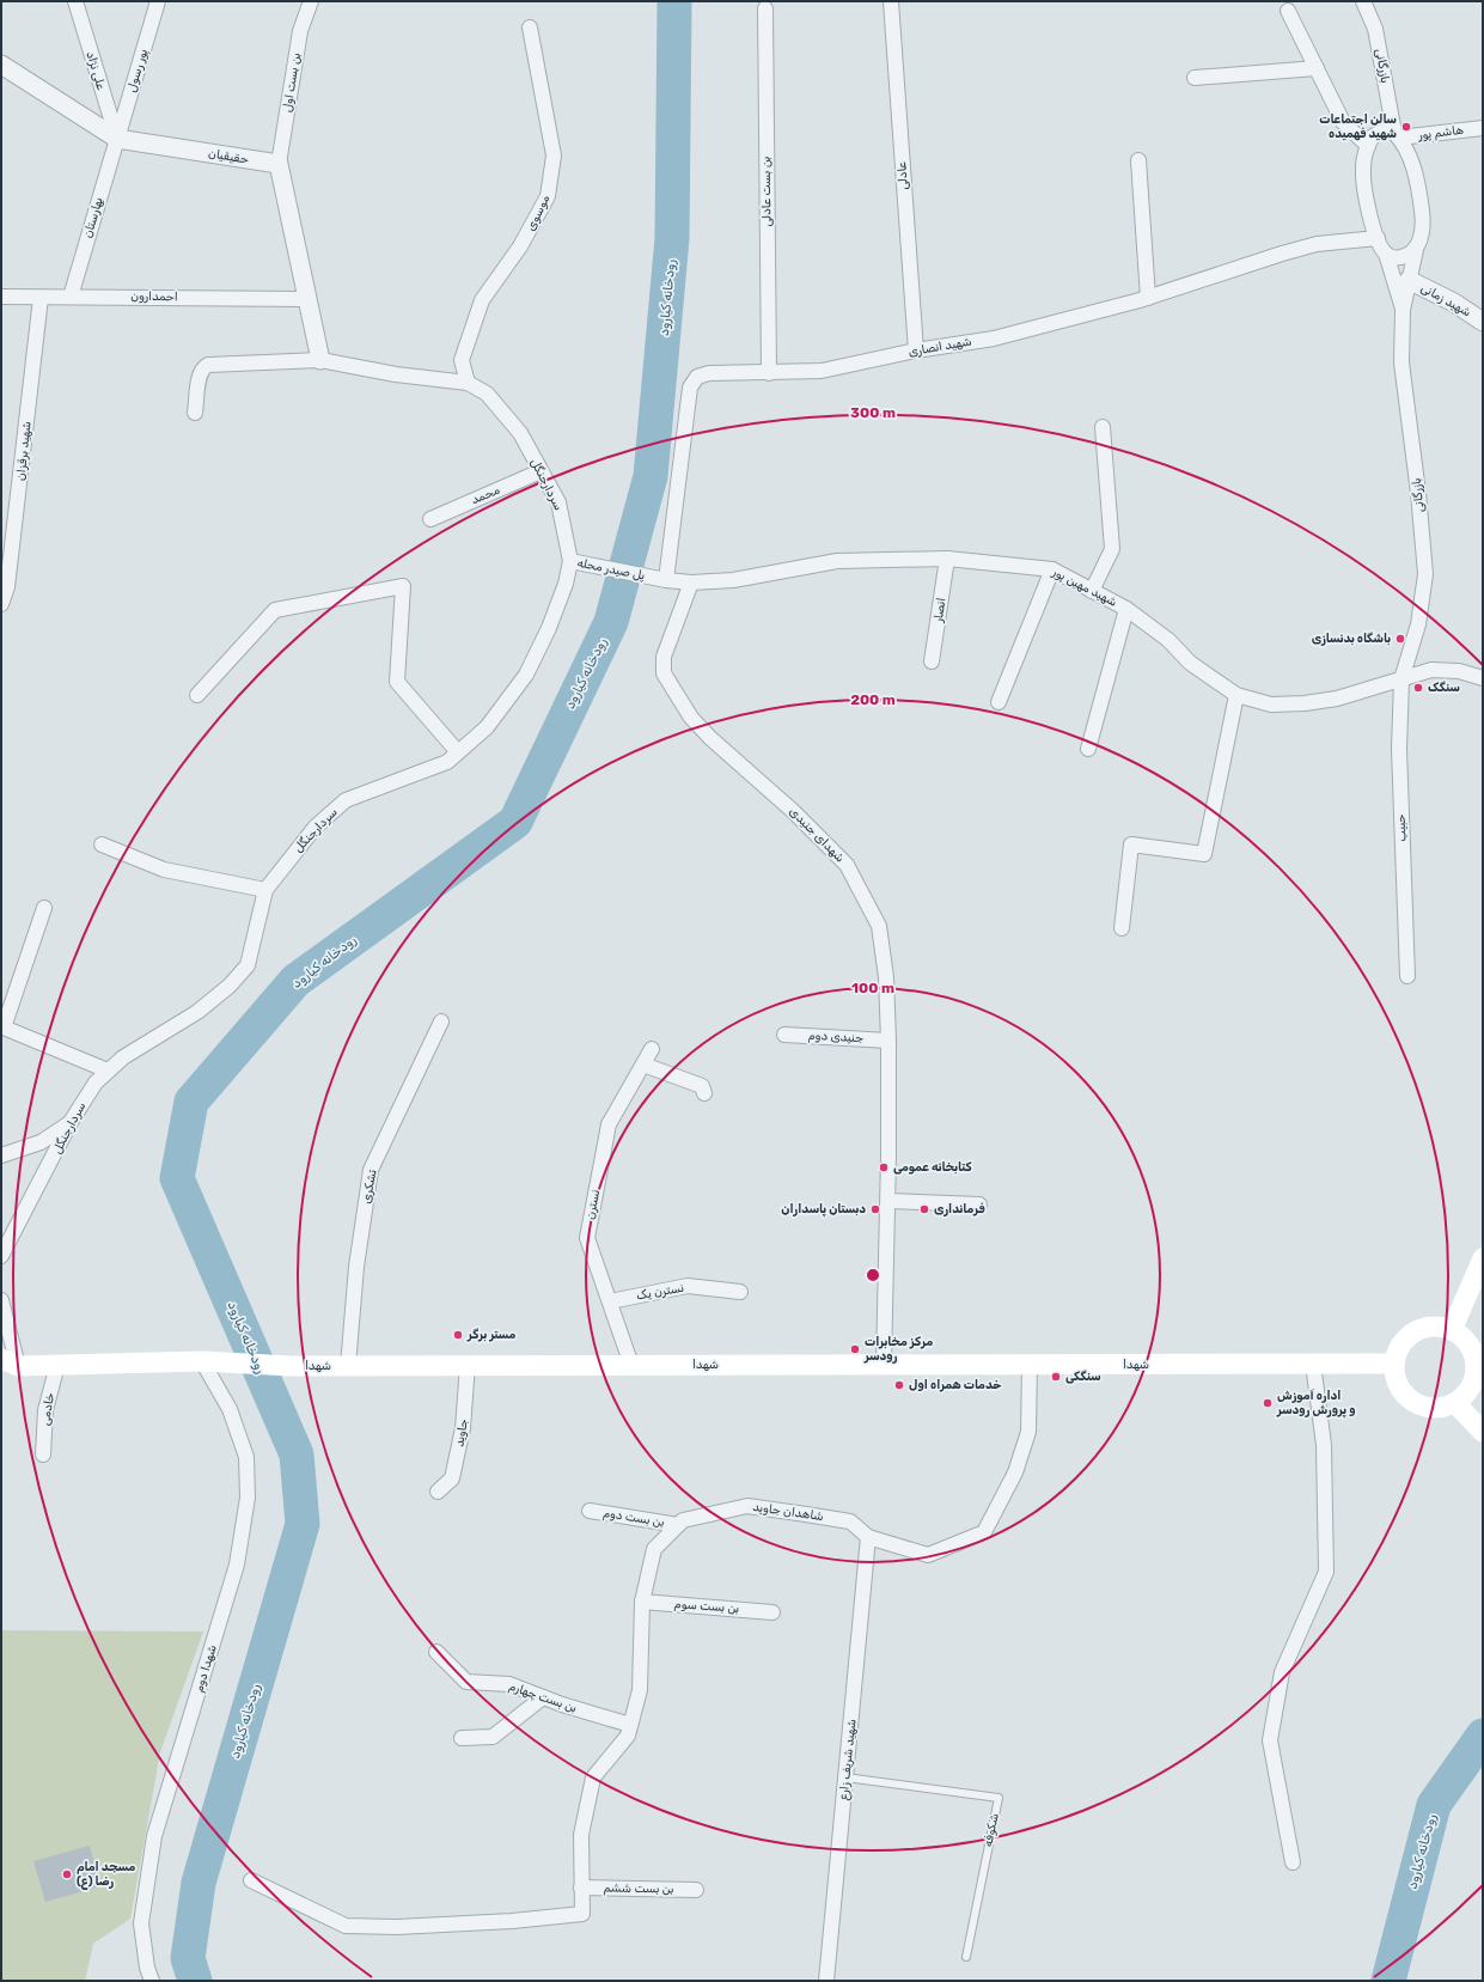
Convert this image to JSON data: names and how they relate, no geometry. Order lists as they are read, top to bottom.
{
  "streets": {
    "main road": ["شهدا"],
    "street": [
      "بازرگانی",
      "علی نژاد",
      "پور رسول",
      "بن بست اول",
      "هاشم پور",
      "حقیقیان",
      "عادلی",
      "بن بست عادلی",
      "موسوی",
      "بهارستان",
      "احمدارون",
      "شهید زمانی",
      "شهید انصاری",
      "شهید برقزان",
      "سردارجنگل",
      "محمد",
      "پل صیدر محله",
      "شهید مهین پور",
      "انصار",
      "حبیب",
      "شهدای جنیدی",
      "جنیدی دوم",
      "تشکری",
      "نسترن",
      "نسترن یک",
      "خادمی",
      "جاوید",
      "شاهدان جاوید",
      "بن بست دوم",
      "بن بست سوم",
      "شهدا دوم",
      "بن بست چهارم",
      "شهید شریف زارع",
      "بن بست ششم"
    ],
    "lane": ["شکوفه"]
  },
  "crossings": [
    ["بازرگانی", "هاشم پور"],
    ["بازرگانی", "شهید زمانی"],
    ["بازرگانی", "شهید مهین پور"],
    ["بازرگانی", "حبیب"],
    ["علی نژاد", "پور رسول"],
    ["علی نژاد", "حقیقیان"],
    ["علی نژاد", "بهارستان"],
    ["پور رسول", "حقیقیان"],
    ["پور رسول", "بهارستان"],
    ["بن بست اول", "حقیقیان"],
    ["حقیقیان", "بهارستان"],
    ["عادلی", "شهید انصاری"],
    ["بن بست عادلی", "شهید انصاری"],
    ["موسوی", "سردارجنگل"],
    ["بهارستان", "احمدارون"],
    ["احمدارون", "شهید برقزان"],
    ["شهید انصاری", "شهید مهین پور"],
    ["سردارجنگل", "محمد"],
    ["سردارجنگل", "پل صیدر محله"],
    ["پل صیدر محله", "شهید مهین پور"],
    ["شهید مهین پور", "انصار"],
    ["شهید مهین پور", "حبیب"],
    ["شهید مهین پور", "شهدای جنیدی"],
    ["شهدای جنیدی", "جنیدی دوم"],
    ["شهدای جنیدی", "شهدا"],
    ["تشکری", "شهدا"],
    ["نسترن", "نسترن یک"],
    ["نسترن", "شهدا"],
    ["شهدا", "خادمی"],
    ["شهدا", "جاوید"],
    ["شهدا", "شاهدان جاوید"],
    ["شهدا", "شهدا دوم"],
    ["شاهدان جاوید", "بن بست دوم"],
    ["شاهدان جاوید", "بن بست سوم"],
    ["شاهدان جاوید", "بن بست چهارم"],
    ["شاهدان جاوید", "شهید شریف زارع"],
    ["شاهدان جاوید", "بن بست ششم"],
    ["شهید شریف زارع", "شکوفه"]
  ],
  "water": ["رودخانه کیارود"],
  "places": [
    "سالن اجتماعات شهید فهمیده",
    "باشگاه بدنسازى",
    "سنگک",
    "کتابخانه عمومى",
    "دبستان پاسداران",
    "فرماندارى",
    "مستر برگر",
    "مرکز مخابرات رودسر",
    "سنگکى",
    "خدمات همراه اول",
    "اداره آموزش و پرورش رودسر",
    "مسجد امام رضا (ع)"
  ],
  "rings": ["300 m", "200 m", "100 m"]
}
